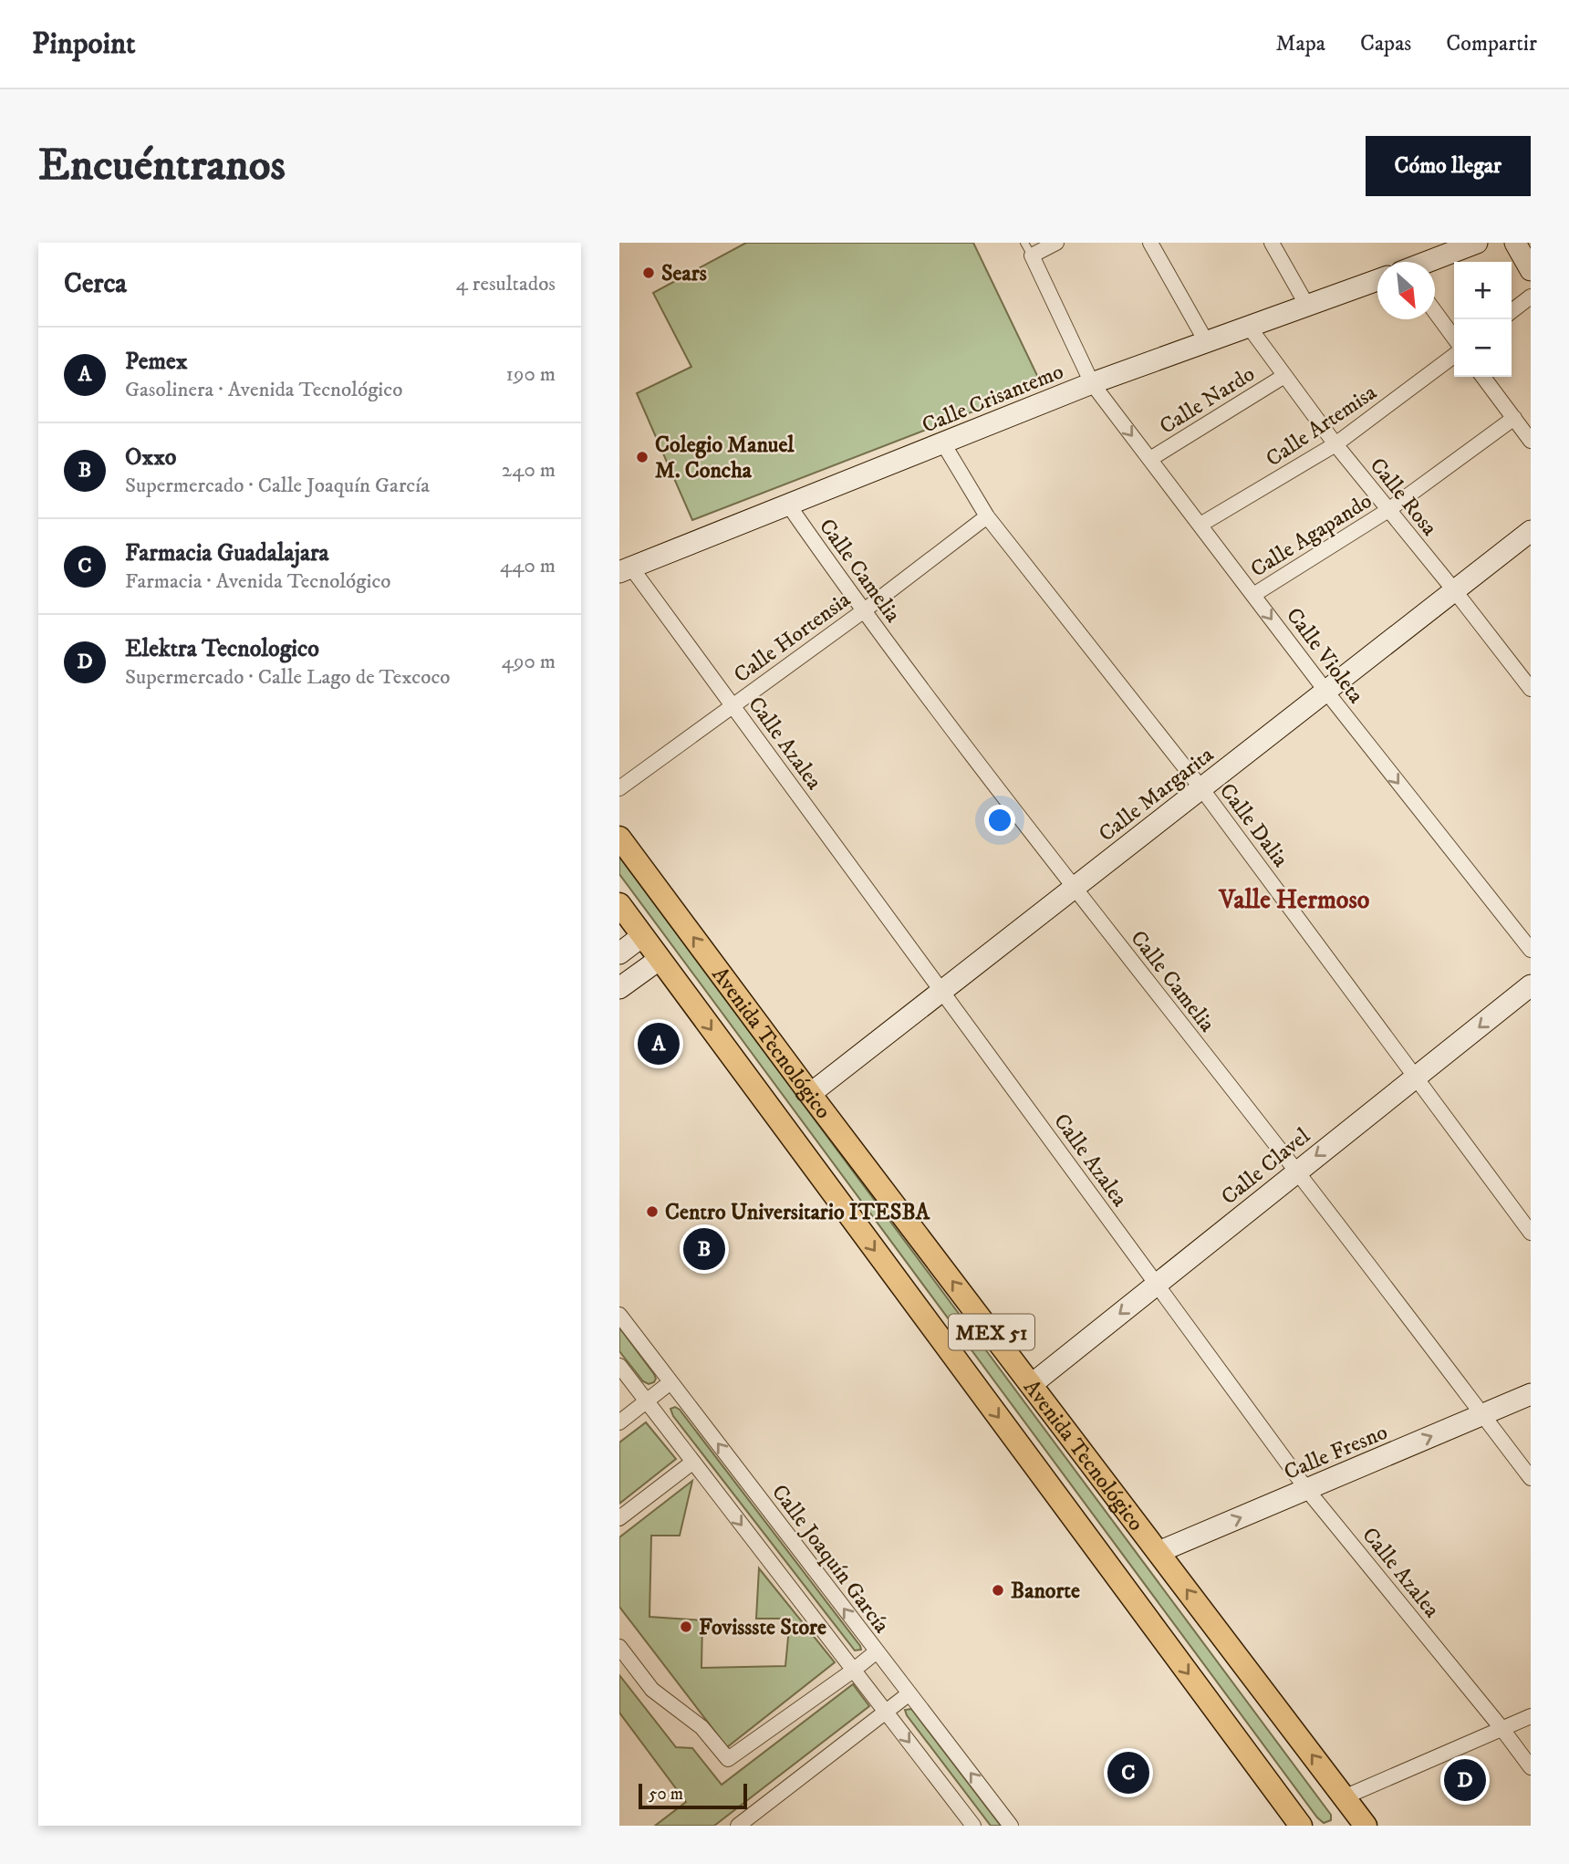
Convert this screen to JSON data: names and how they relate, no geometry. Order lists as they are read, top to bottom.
{
  "streets": {
    "main road": [
      "Calle Crisantemo",
      "Calle Margarita",
      "Avenida Tecnológico",
      "Calle Clavel",
      "MEX 51",
      "Calle Fresno"
    ],
    "street": [
      "Calle Nardo",
      "Calle Artemisa",
      "Calle Rosa",
      "Calle Agapando",
      "Calle Camelia",
      "Calle Hortensia",
      "Calle Violeta",
      "Calle Azalea",
      "Calle Dalia",
      "Calle Joaquín García"
    ]
  },
  "crossings": [
    ["Calle Crisantemo", "Calle Rosa"],
    ["Calle Crisantemo", "Calle Camelia"],
    ["Calle Crisantemo", "Calle Violeta"],
    ["Calle Crisantemo", "Calle Azalea"],
    ["Calle Crisantemo", "Calle Dalia"],
    ["Calle Nardo", "Calle Rosa"],
    ["Calle Nardo", "Calle Violeta"],
    ["Calle Artemisa", "Calle Rosa"],
    ["Calle Artemisa", "Calle Violeta"],
    ["Calle Rosa", "Calle Agapando"],
    ["Calle Rosa", "Calle Margarita"],
    ["Calle Agapando", "Calle Violeta"],
    ["Calle Camelia", "Calle Hortensia"],
    ["Calle Camelia", "Calle Margarita"],
    ["Calle Camelia", "Calle Clavel"],
    ["Calle Camelia", "Calle Fresno"],
    ["Calle Hortensia", "Calle Azalea"],
    ["Calle Hortensia", "Calle Dalia"],
    ["Calle Violeta", "Calle Margarita"],
    ["Calle Azalea", "Calle Margarita"],
    ["Calle Azalea", "Calle Clavel"],
    ["Calle Azalea", "Calle Fresno"],
    ["Calle Margarita", "Calle Dalia"],
    ["Calle Margarita", "Avenida Tecnológico"],
    ["Calle Dalia", "Calle Clavel"],
    ["Avenida Tecnológico", "Calle Clavel"],
    ["Avenida Tecnológico", "Calle Fresno"]
  ],
  "one_way": ["Calle Violeta", "Calle Clavel", "Calle Fresno"],
  "districts": ["Valle Hermoso"],
  "places": [
    "Sears",
    "Colegio Manuel M. Concha",
    "Centro Universitario ITESBA",
    "Banorte",
    "Fovissste Store"
  ],
  "scale_bar": "50 m",
  "north": "bottom right",
  "page": {
    "header": "Pinpoint",
    "nav": ["Mapa", "Capas", "Compartir"],
    "buttons": "Cómo llegar",
    "title": "Encuéntranos",
    "heading": ["Cerca", "4 resultados"],
    "map_buttons": ["+", "−"],
    "list": [
      {
        "mark": "A",
        "name": "Pemex",
        "note": "Gasolinera · Avenida Tecnológico",
        "value": "190 m"
      },
      {
        "mark": "B",
        "name": "Oxxo",
        "note": "Supermercado · Calle Joaquín García",
        "value": "240 m"
      },
      {
        "mark": "C",
        "name": "Farmacia Guadalajara",
        "note": "Farmacia · Avenida Tecnológico",
        "value": "440 m"
      },
      {
        "mark": "D",
        "name": "Elektra Tecnologico",
        "note": "Supermercado · Calle Lago de Texcoco",
        "value": "490 m"
      }
    ],
    "pins": [
      "A",
      "B",
      "C",
      "D"
    ],
    "scale": "50 m"
  }
}
